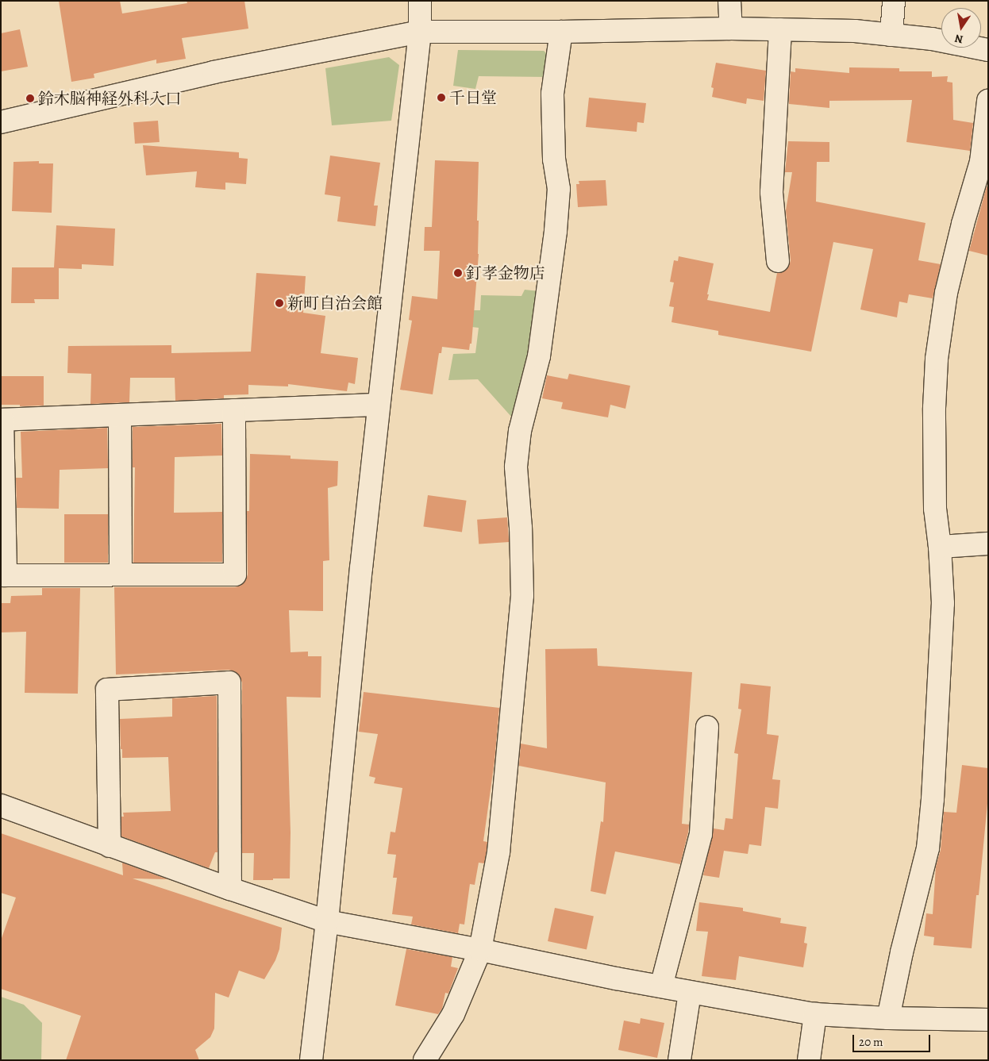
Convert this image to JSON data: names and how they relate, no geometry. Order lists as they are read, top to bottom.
{
  "places": [
    "千日堂",
    "鈴木脳神経外科入口",
    "釘孝金物店",
    "新町自治会館"
  ],
  "scale_bar": "20 m",
  "north": "bottom"
}
